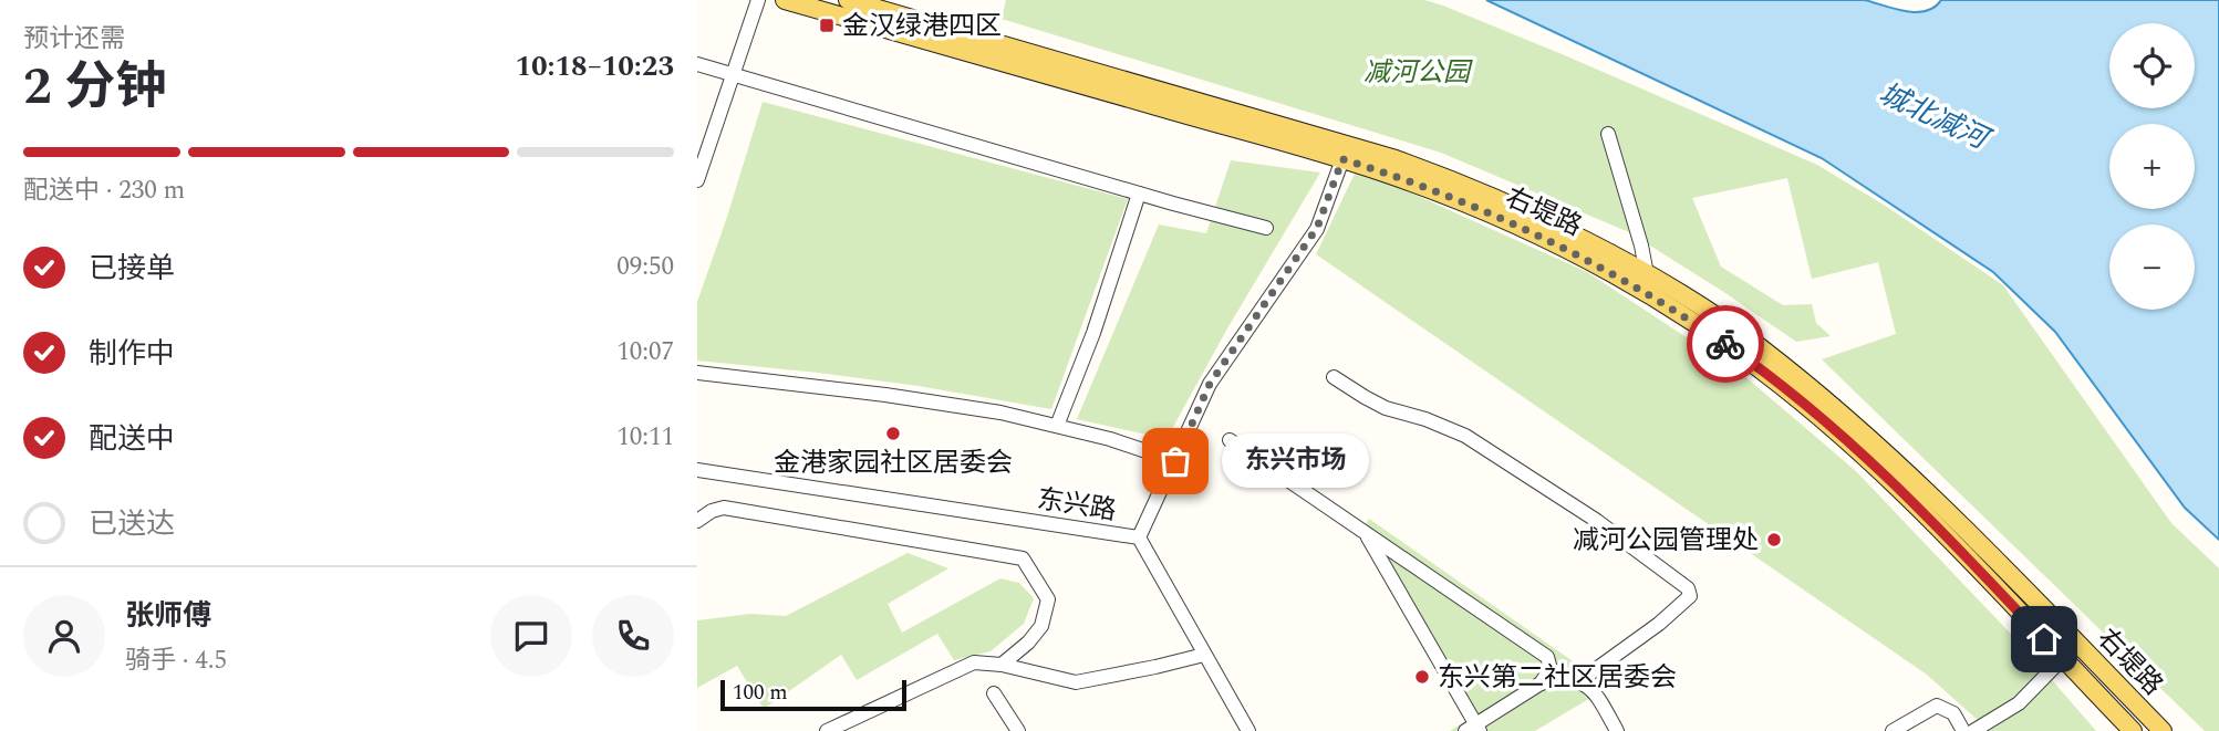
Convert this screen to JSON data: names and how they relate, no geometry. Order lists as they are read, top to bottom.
{
  "streets": {
    "main road": ["右堤路"],
    "street": ["东兴路"]
  },
  "water": ["城北减河"],
  "parks": ["减河公园"],
  "places": {
    "transit": ["金汉绿港四区"],
    "other": [
      "金港家园社区居委会",
      "东兴市场",
      "减河公园管理处",
      "东兴第二社区居委会"
    ]
  },
  "scale_bar": "100 m",
  "page": {
    "heading": ["2 分钟", "预计还需", "10:18–10:23"],
    "panel": ["张师傅", "骑手 · 4.5"],
    "map_buttons": ["+", "−"],
    "bar": "配送中 · 230 m",
    "list": [
      ["已接单", "09:50"],
      ["制作中", "10:07"],
      ["配送中", "10:11"],
      "已送达"
    ],
    "bubble": "东兴市场",
    "scale": "100 m"
  }
}
